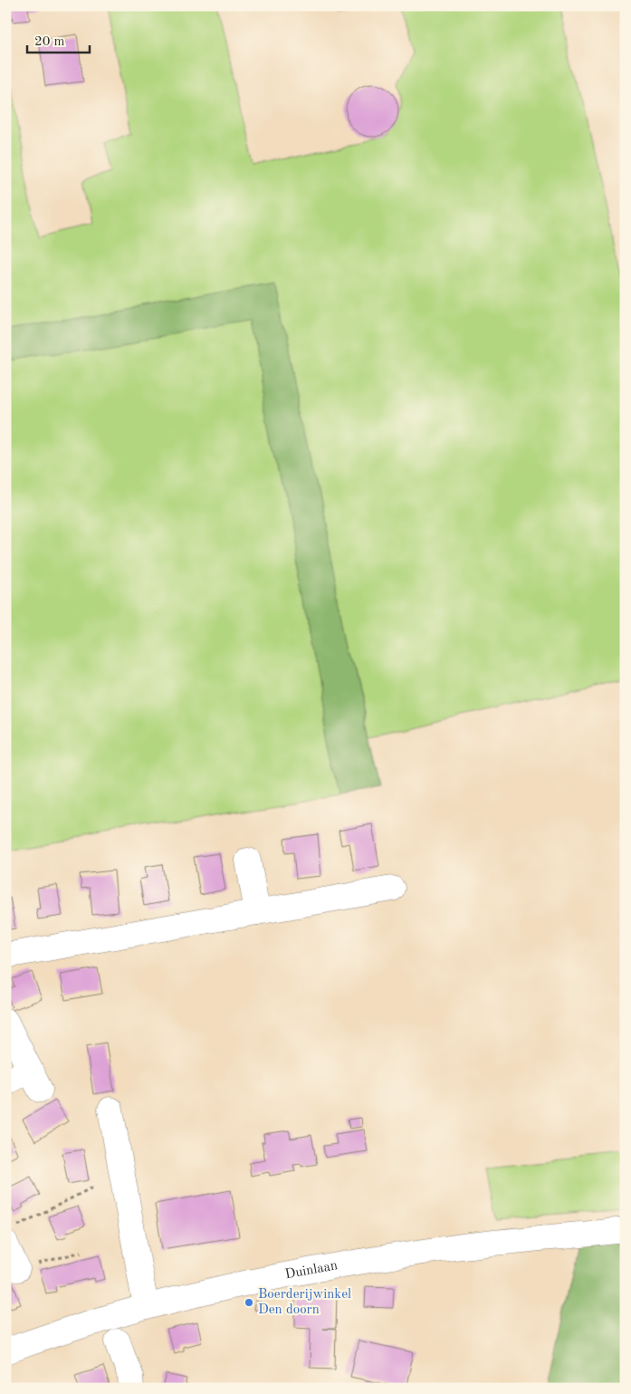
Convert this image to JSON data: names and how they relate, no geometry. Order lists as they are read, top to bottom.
{
  "streets": {
    "street": ["Duinlaan"]
  },
  "places": ["Boerderijwinkel Den doorn"],
  "scale_bar": "20 m"
}
